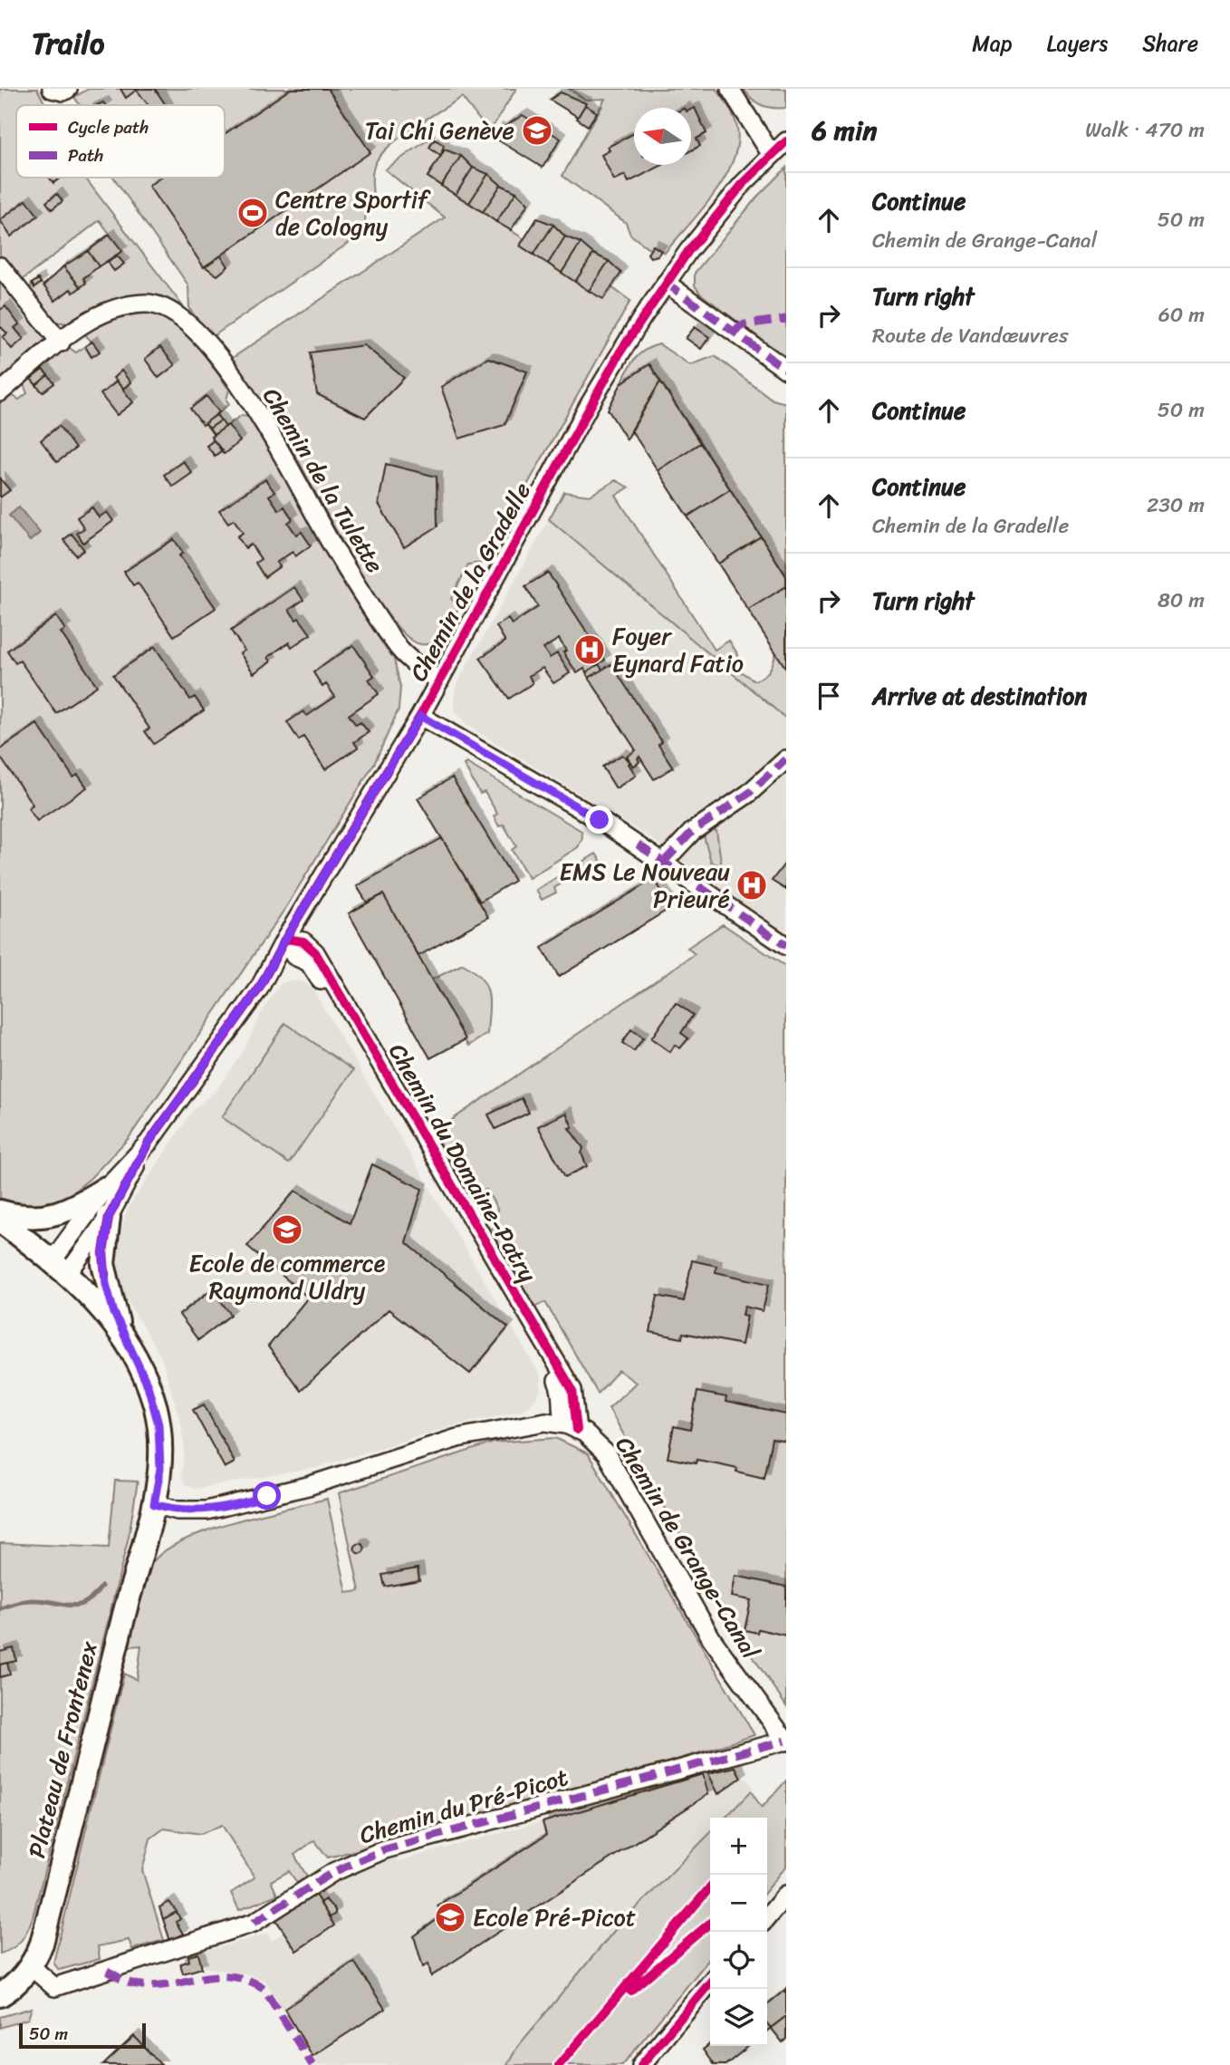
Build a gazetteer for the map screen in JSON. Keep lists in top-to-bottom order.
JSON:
{
  "streets": {
    "main road": ["Plateau de Frontenex"],
    "street": [
      "Chemin de la Tulette",
      "Chemin de la Gradelle",
      "Chemin du Domaine-Patry",
      "Chemin de Grange-Canal",
      "Chemin du Pré-Picot"
    ]
  },
  "crossings": [
    ["Chemin de la Tulette", "Chemin de la Gradelle"],
    ["Chemin de la Gradelle", "Chemin du Domaine-Patry"],
    ["Chemin du Domaine-Patry", "Chemin de Grange-Canal"],
    ["Chemin de Grange-Canal", "Chemin du Pré-Picot"],
    ["Plateau de Frontenex", "Chemin du Pré-Picot"]
  ],
  "places": {
    "school or university": ["Tai Chi Genève", "Ecole de commerce Raymond Uldry", "Ecole Pré-Picot"],
    "sports": ["Centre Sportif de Cologny"],
    "hospital": ["Foyer Eynard Fatio", "EMS Le Nouveau Prieuré"]
  },
  "legend": ["Cycle path", "Path"],
  "scale_bar": "50 m",
  "north": "left",
  "page": {
    "header": "Trailo",
    "nav": ["Map", "Layers", "Share"],
    "heading": ["6 min", "Walk · 470 m"],
    "list": [
      ["Continue", "Chemin de Grange-Canal", "50 m"],
      ["Turn right", "Route de Vandœuvres", "60 m"],
      ["Continue", "50 m"],
      ["Continue", "Chemin de la Gradelle", "230 m"],
      ["Turn right", "80 m"],
      "Arrive at destination"
    ],
    "map_buttons": ["+", "−"],
    "scale": "50 m"
  }
}
